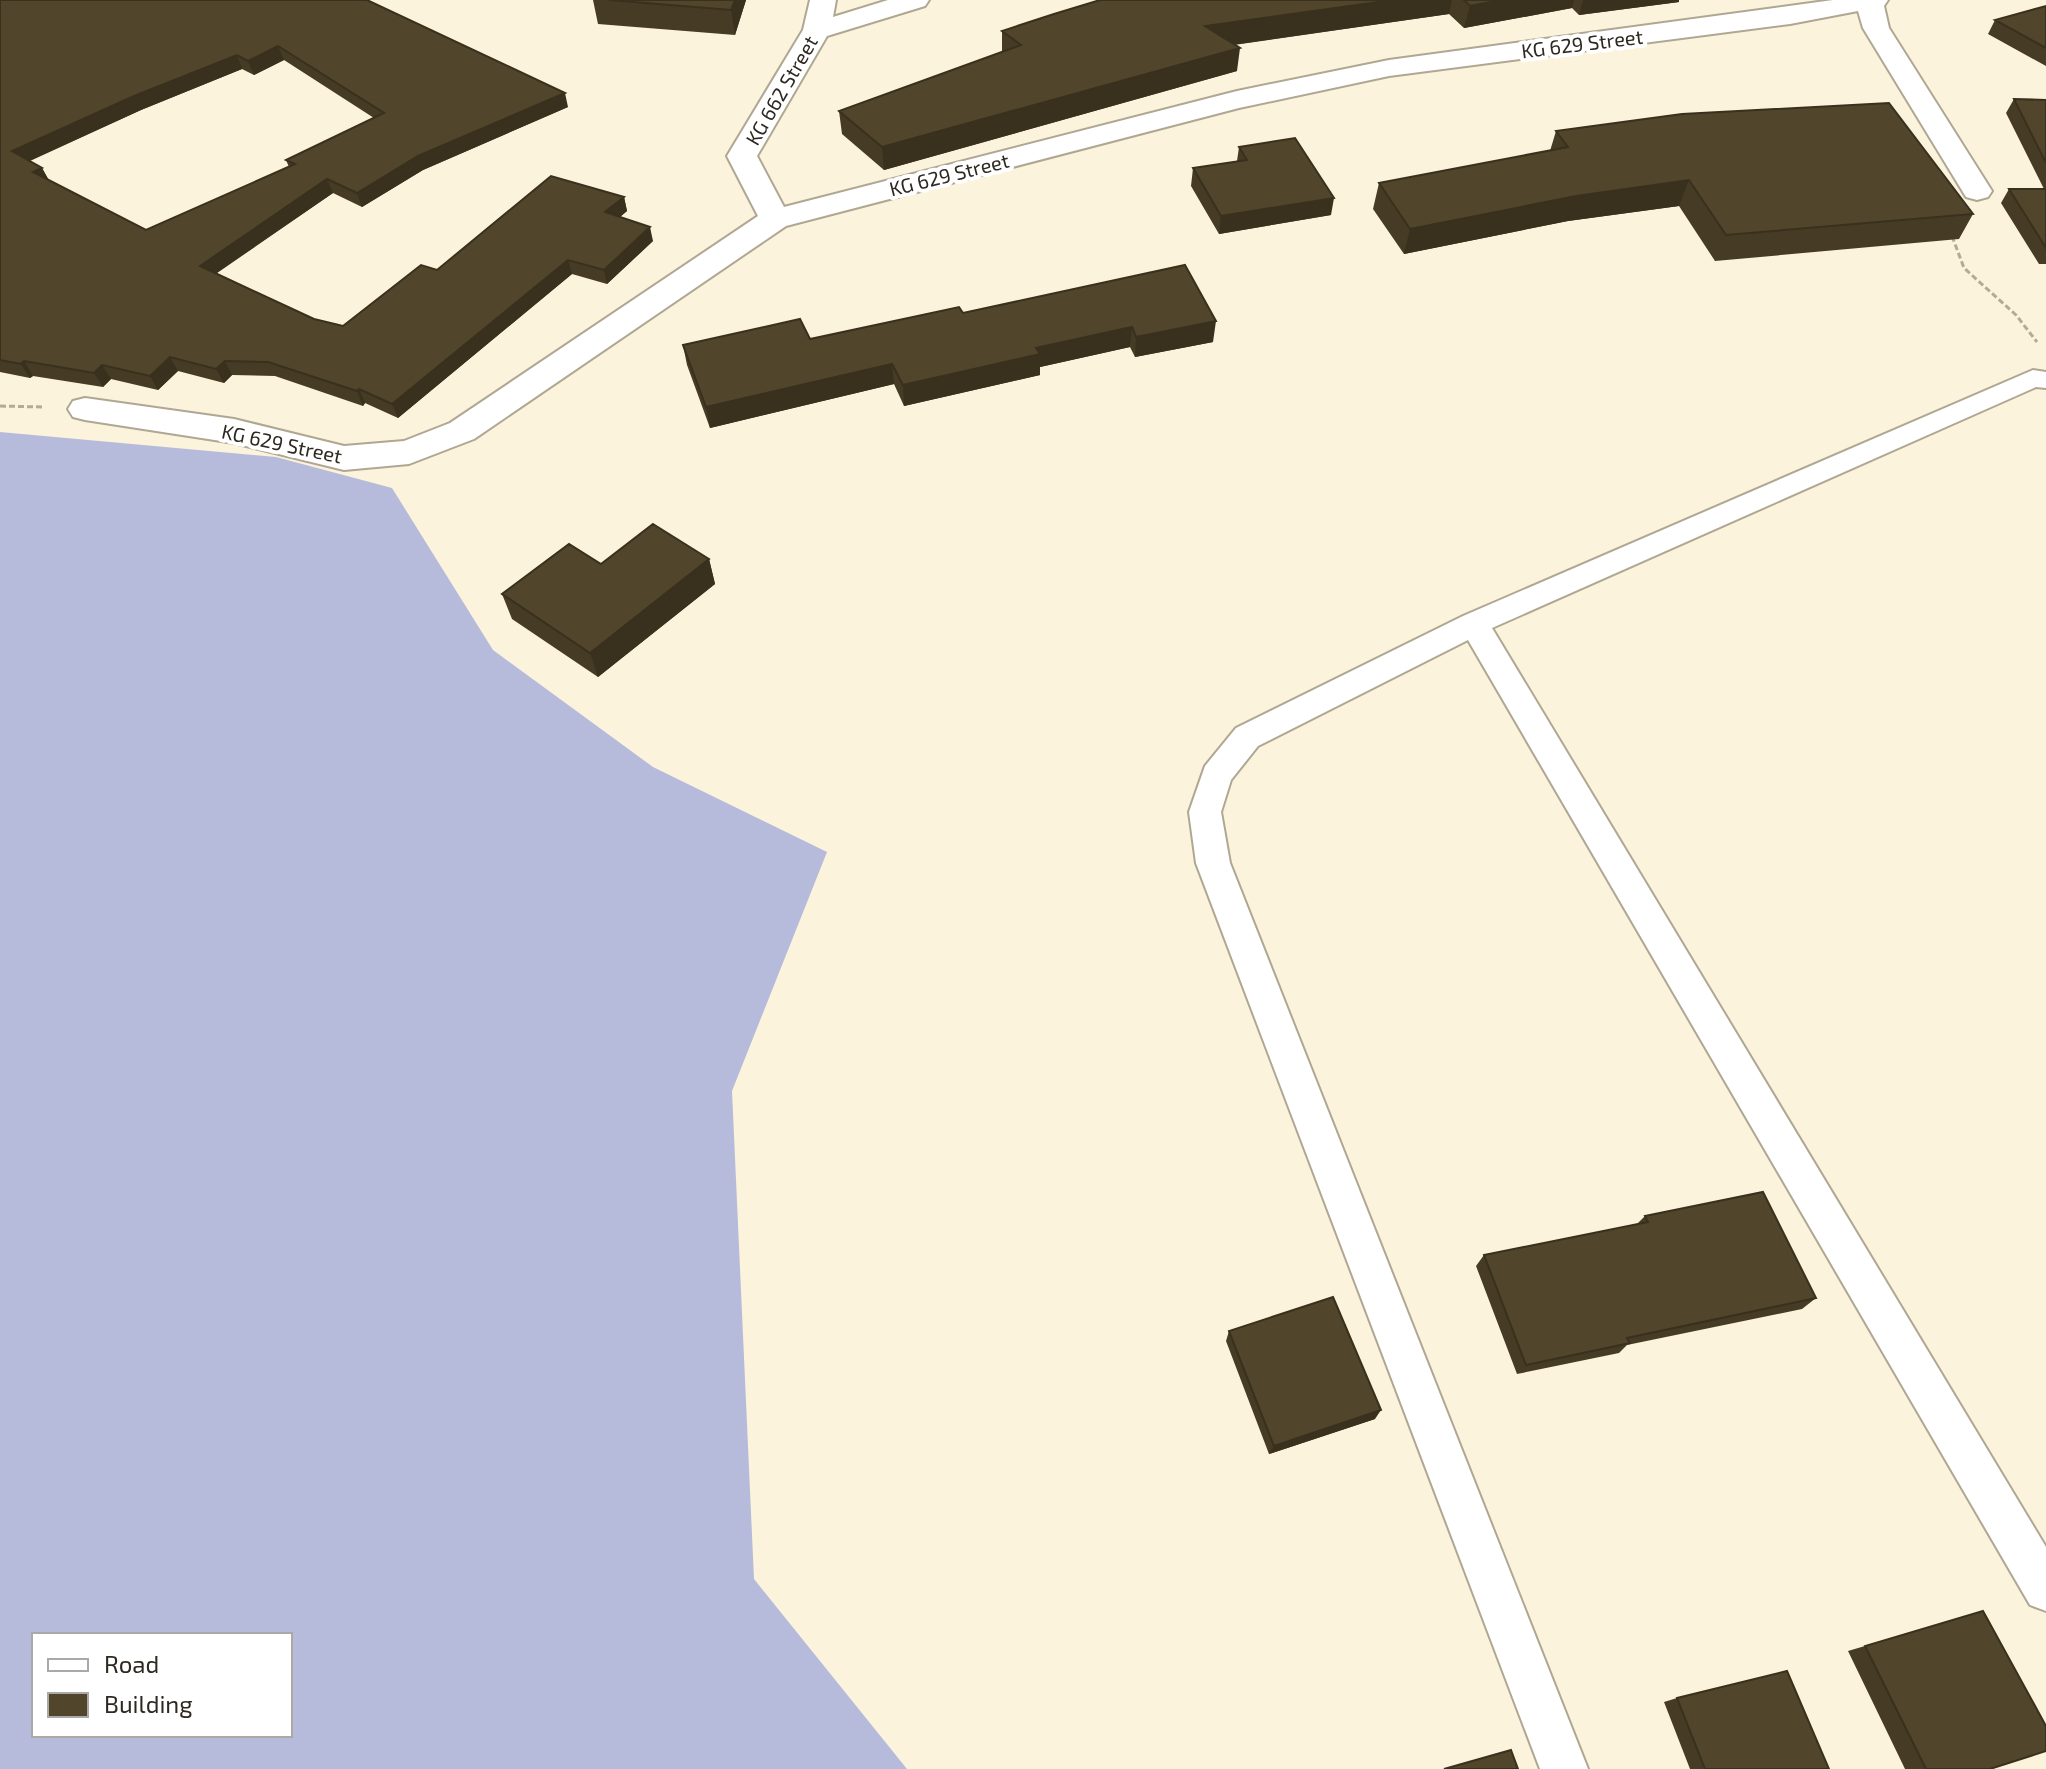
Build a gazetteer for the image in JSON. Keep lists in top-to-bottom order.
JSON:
{
  "streets": {
    "street": ["KG 629 Street", "KG 662 Street"]
  },
  "crossings": [
    ["KG 629 Street", "KG 662 Street"]
  ],
  "legend": ["Road", "Building"]
}
